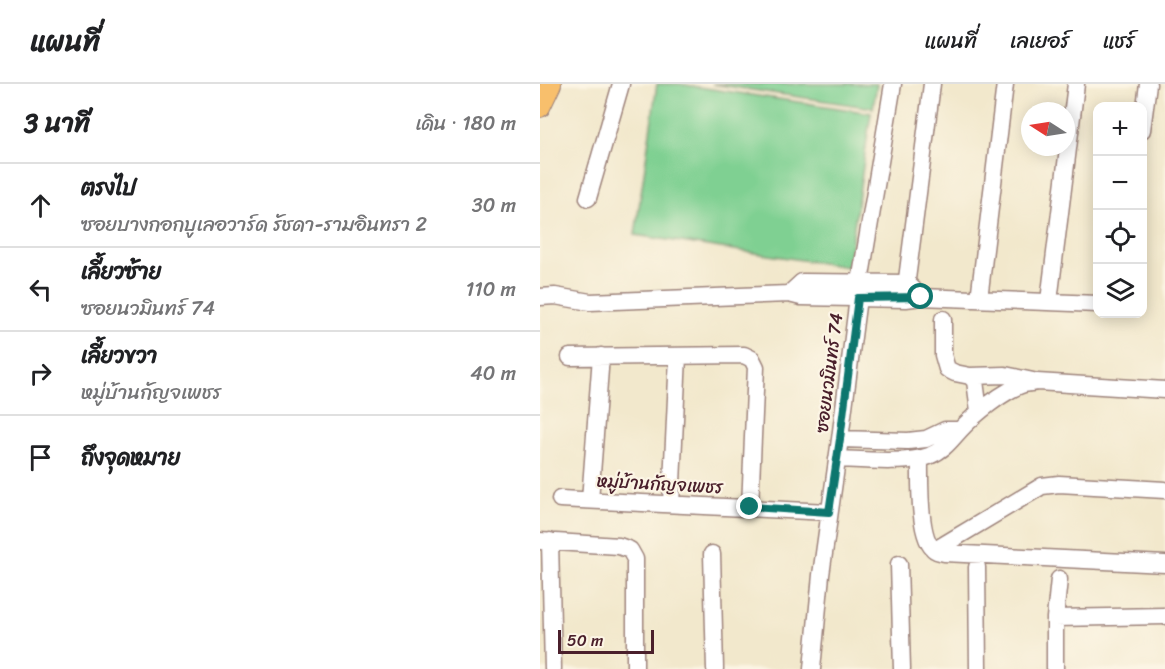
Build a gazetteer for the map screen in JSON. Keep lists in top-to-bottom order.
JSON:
{
  "streets": {
    "street": ["ซอยนวมินทร์ 74", "หมู่บ้านกัญจเพชร"]
  },
  "crossings": [
    ["ซอยนวมินทร์ 74", "หมู่บ้านกัญจเพชร"]
  ],
  "scale_bar": "50 m",
  "north": "left",
  "page": {
    "header": "แผนที่",
    "nav": ["แผนที่", "เลเยอร์", "แชร์"],
    "heading": ["3 นาที", "เดิน · 180 m"],
    "map_buttons": ["+", "−"],
    "list": [
      ["ตรงไป", "ซอยบางกอกบูเลอวาร์ด รัชดา-รามอินทรา 2", "30 m"],
      ["เลี้ยวซ้าย", "ซอยนวมินทร์ 74", "110 m"],
      ["เลี้ยวขวา", "หมู่บ้านกัญจเพชร", "40 m"],
      "ถึงจุดหมาย"
    ],
    "scale": "50 m"
  }
}
